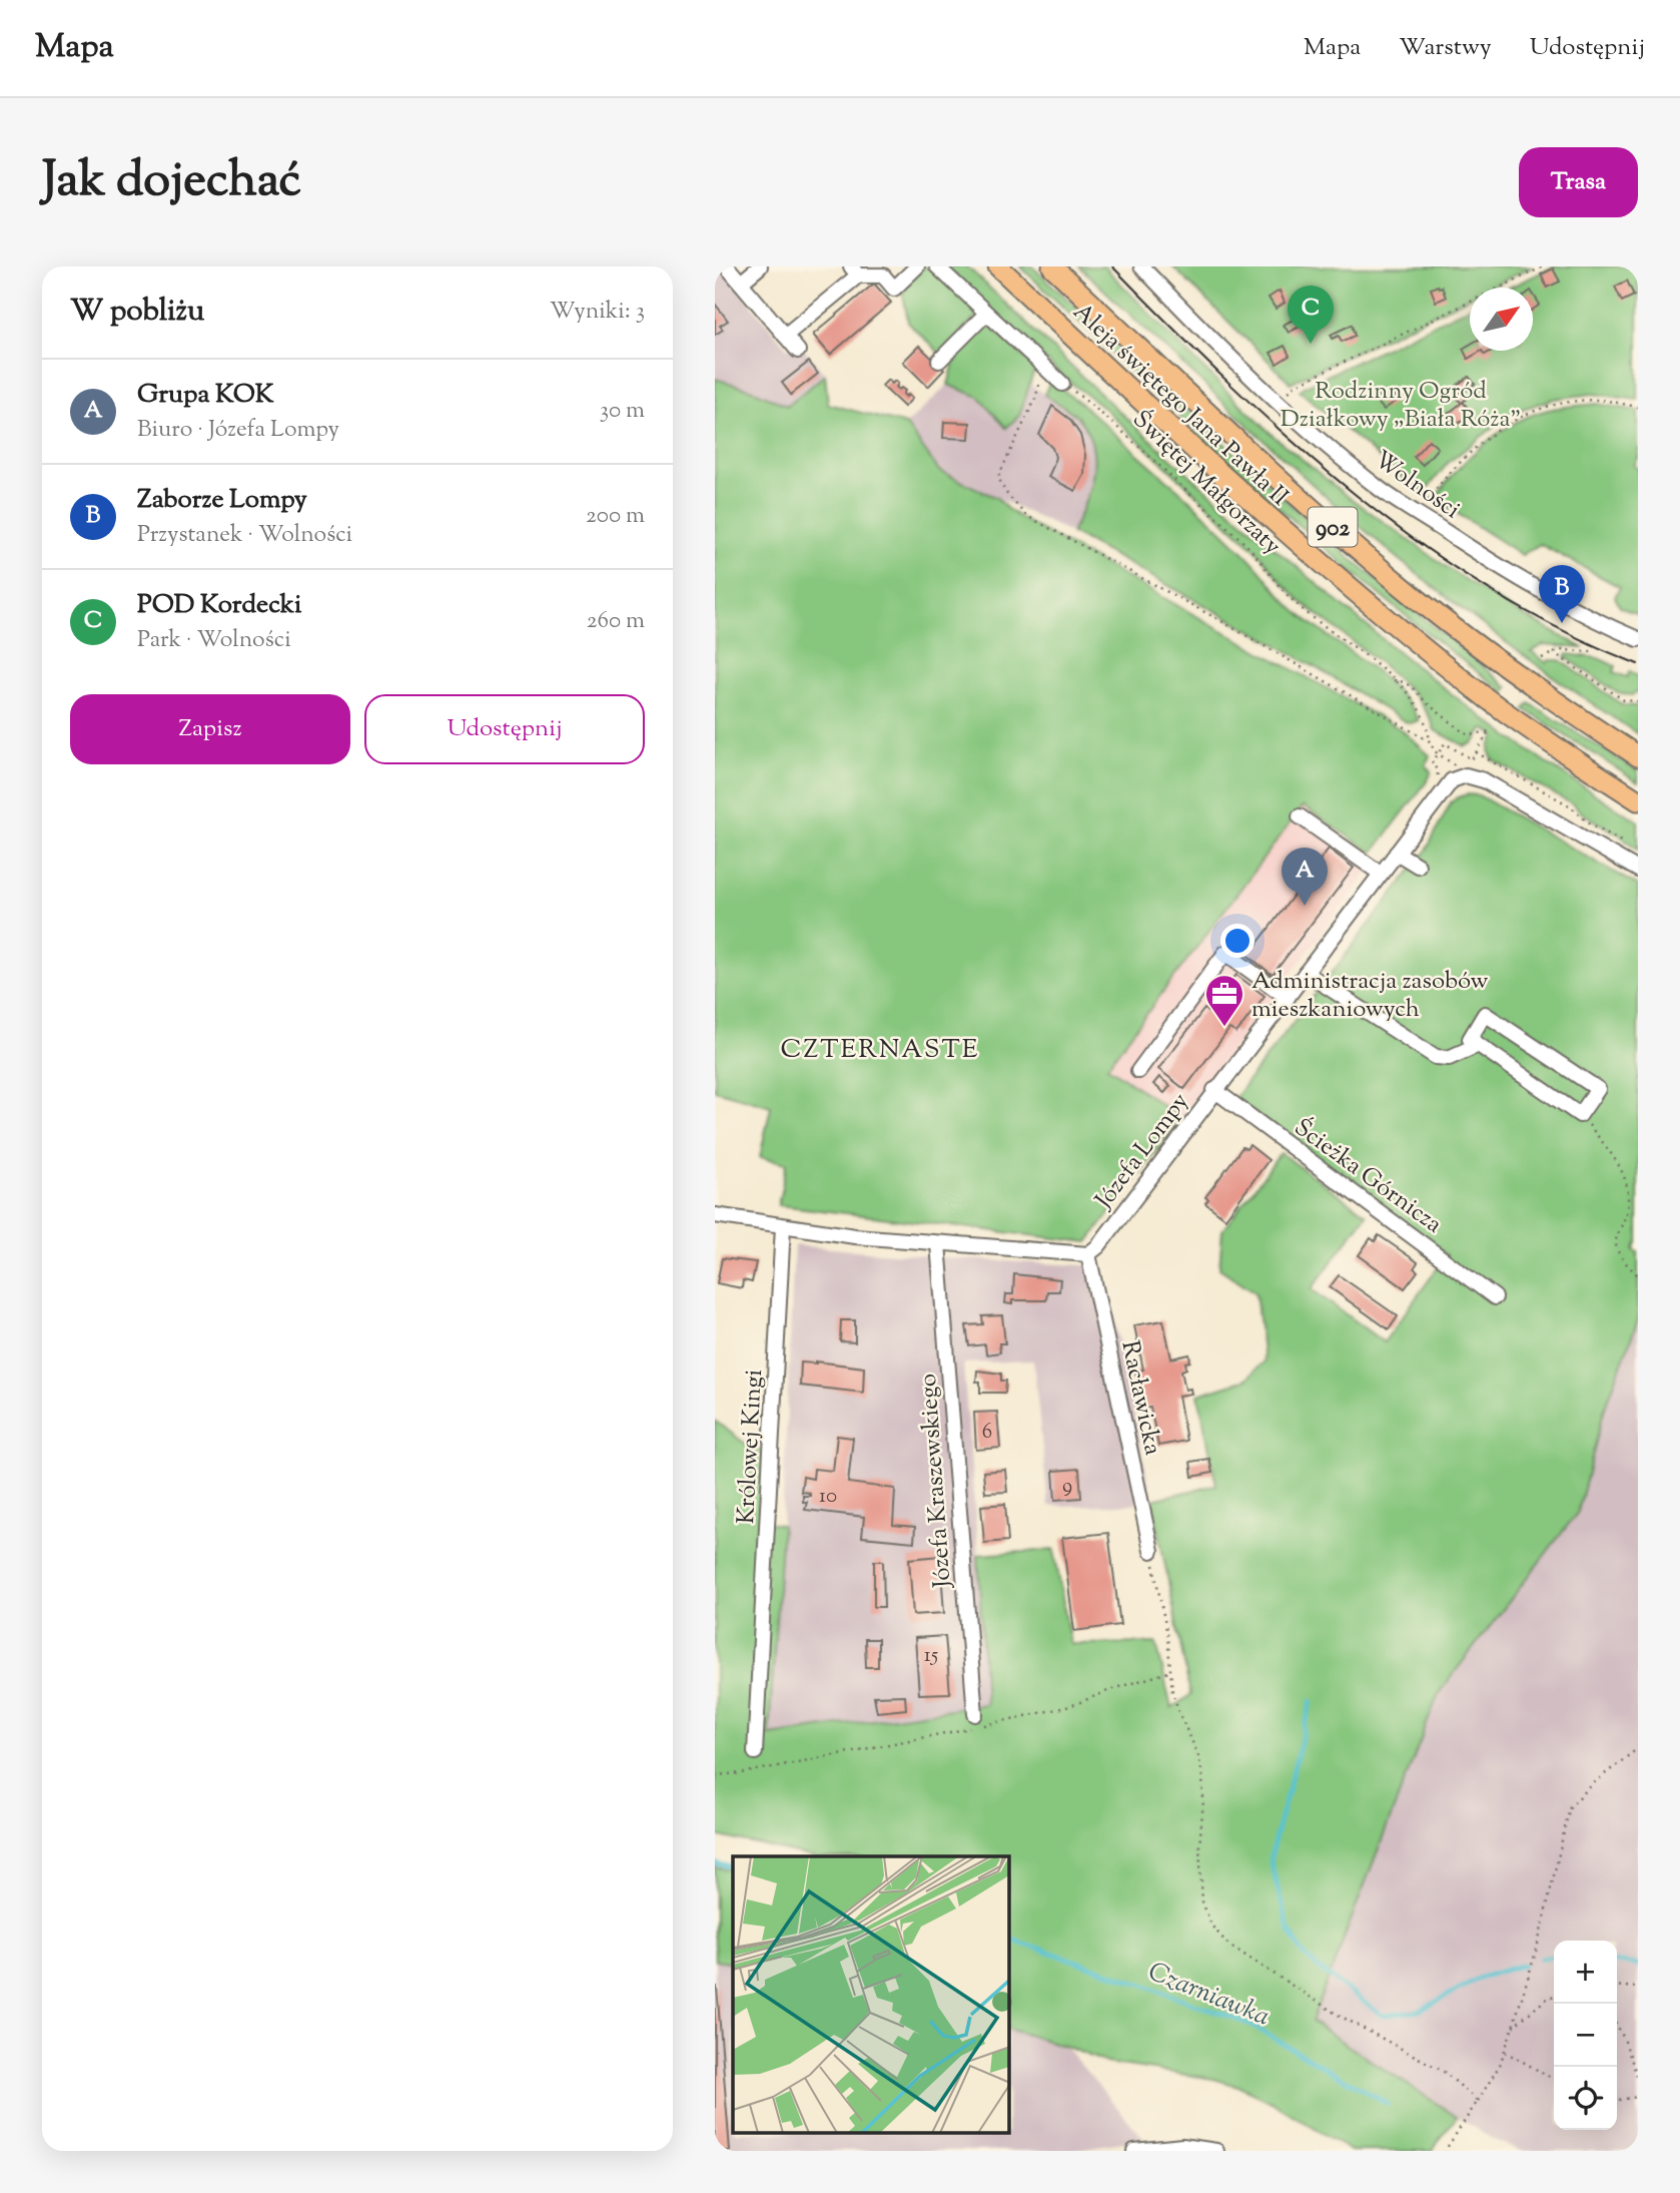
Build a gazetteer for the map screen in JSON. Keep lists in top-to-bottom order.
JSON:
{
  "streets": {
    "main road": ["Aleja świętego Jana Pawła II", "902"],
    "street": [
      "Wolności",
      "Józefa Lompy",
      "Ścieżka Górnicza",
      "Racławicka",
      "Królowej Kingi",
      "Józefa Kraszewskiego"
    ],
    "path": ["Świętej Małgorzaty"]
  },
  "crossings": [
    ["Józefa Lompy", "Ścieżka Górnicza"],
    ["Józefa Lompy", "Racławicka"]
  ],
  "districts": ["CZTERNASTE"],
  "water": ["Czarniawka"],
  "parks": ["Rodzinny Ogród Działkowy „Biała Róża”"],
  "places": {
    "office": ["Administracja zasobów mieszkaniowych"]
  },
  "house_numbers": [
    "6",
    "9",
    "10",
    "15"
  ],
  "north": "top right",
  "page": {
    "header": "Mapa",
    "nav": ["Mapa", "Warstwy", "Udostępnij"],
    "title": "Jak dojechać",
    "buttons": [
      "Trasa",
      ["Zapisz", "Udostępnij"]
    ],
    "heading": ["W pobliżu", "Wyniki: 3"],
    "pins": ["C", "B", "A"],
    "list": [
      {
        "mark": "A",
        "name": "Grupa KOK",
        "note": "Biuro · Józefa Lompy",
        "value": "30 m"
      },
      {
        "mark": "B",
        "name": "Zaborze Lompy",
        "note": "Przystanek · Wolności",
        "value": "200 m"
      },
      {
        "mark": "C",
        "name": "POD Kordecki",
        "note": "Park · Wolności",
        "value": "260 m"
      }
    ],
    "map_buttons": ["+", "−"]
  }
}
